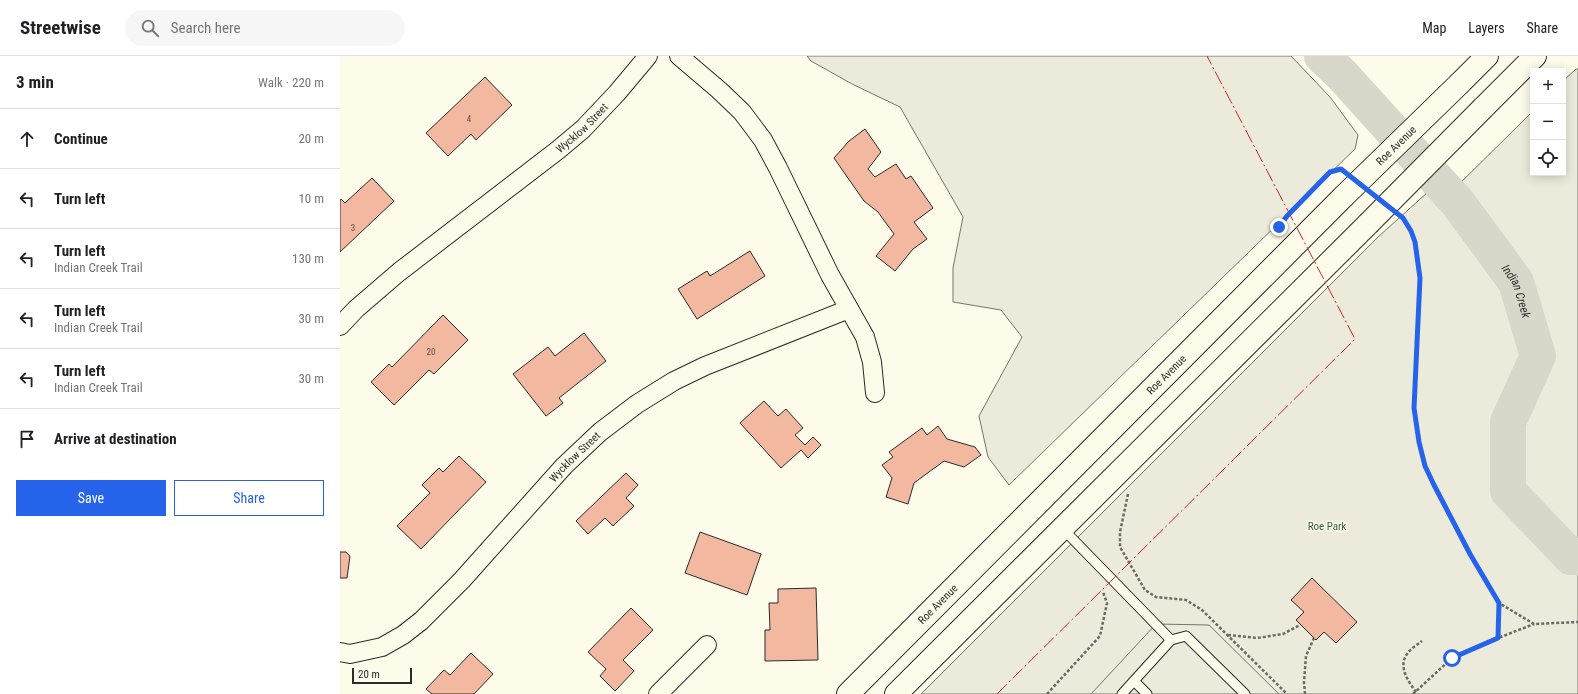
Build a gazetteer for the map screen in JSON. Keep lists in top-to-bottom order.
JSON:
{
  "streets": {
    "main road": ["Roe Avenue"],
    "street": ["Wycklow Street"]
  },
  "water": ["Indian Creek"],
  "parks": ["Roe Park"],
  "house_numbers": ["4", "3", "20"],
  "scale_bar": "20 m",
  "page": {
    "header": "Streetwise",
    "search": "Search here",
    "nav": ["Map", "Layers", "Share"],
    "heading": ["3 min", "Walk · 220 m"],
    "map_buttons": ["+", "−"],
    "list": [
      ["Continue", "20 m"],
      ["Turn left", "10 m"],
      ["Turn left", "Indian Creek Trail", "130 m"],
      ["Turn left", "Indian Creek Trail", "30 m"],
      ["Turn left", "Indian Creek Trail", "30 m"],
      "Arrive at destination"
    ],
    "buttons": ["Save", "Share"],
    "scale": "20 m"
  }
}
